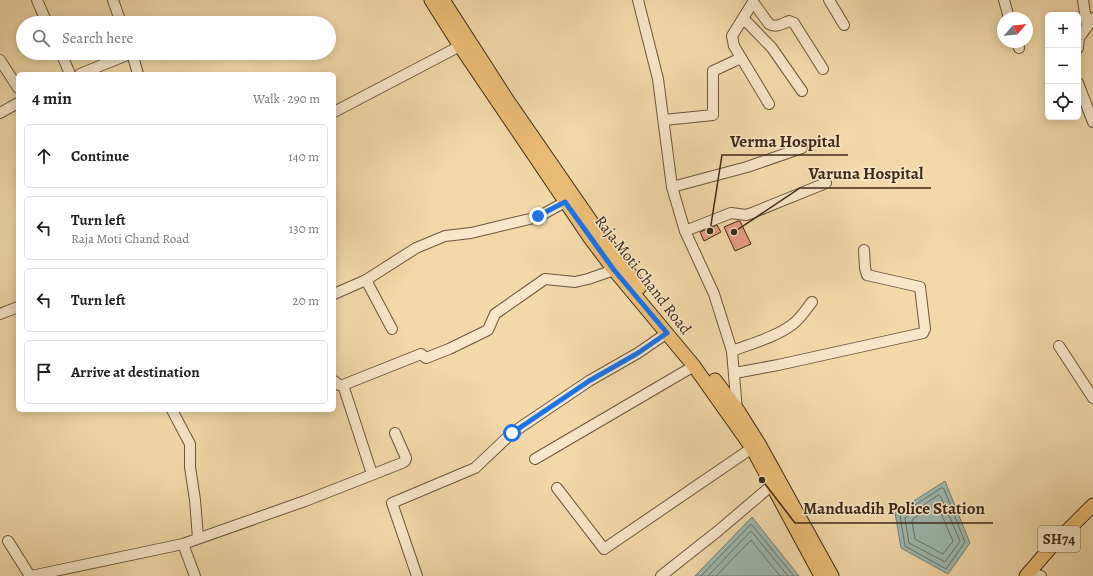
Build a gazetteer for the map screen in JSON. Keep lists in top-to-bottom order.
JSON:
{
  "streets": {
    "main road": ["Raja Moti Chand Road", "SH74"]
  },
  "places": ["Verma Hospital", "Varuna Hospital", "Manduadih Police Station"],
  "north": "top right",
  "page": {
    "map_buttons": ["+", "−"],
    "search": "Search here",
    "heading": ["4 min", "Walk · 290 m"],
    "list": [
      ["Continue", "140 m"],
      ["Turn left", "Raja Moti Chand Road", "130 m"],
      ["Turn left", "20 m"],
      "Arrive at destination"
    ]
  }
}
